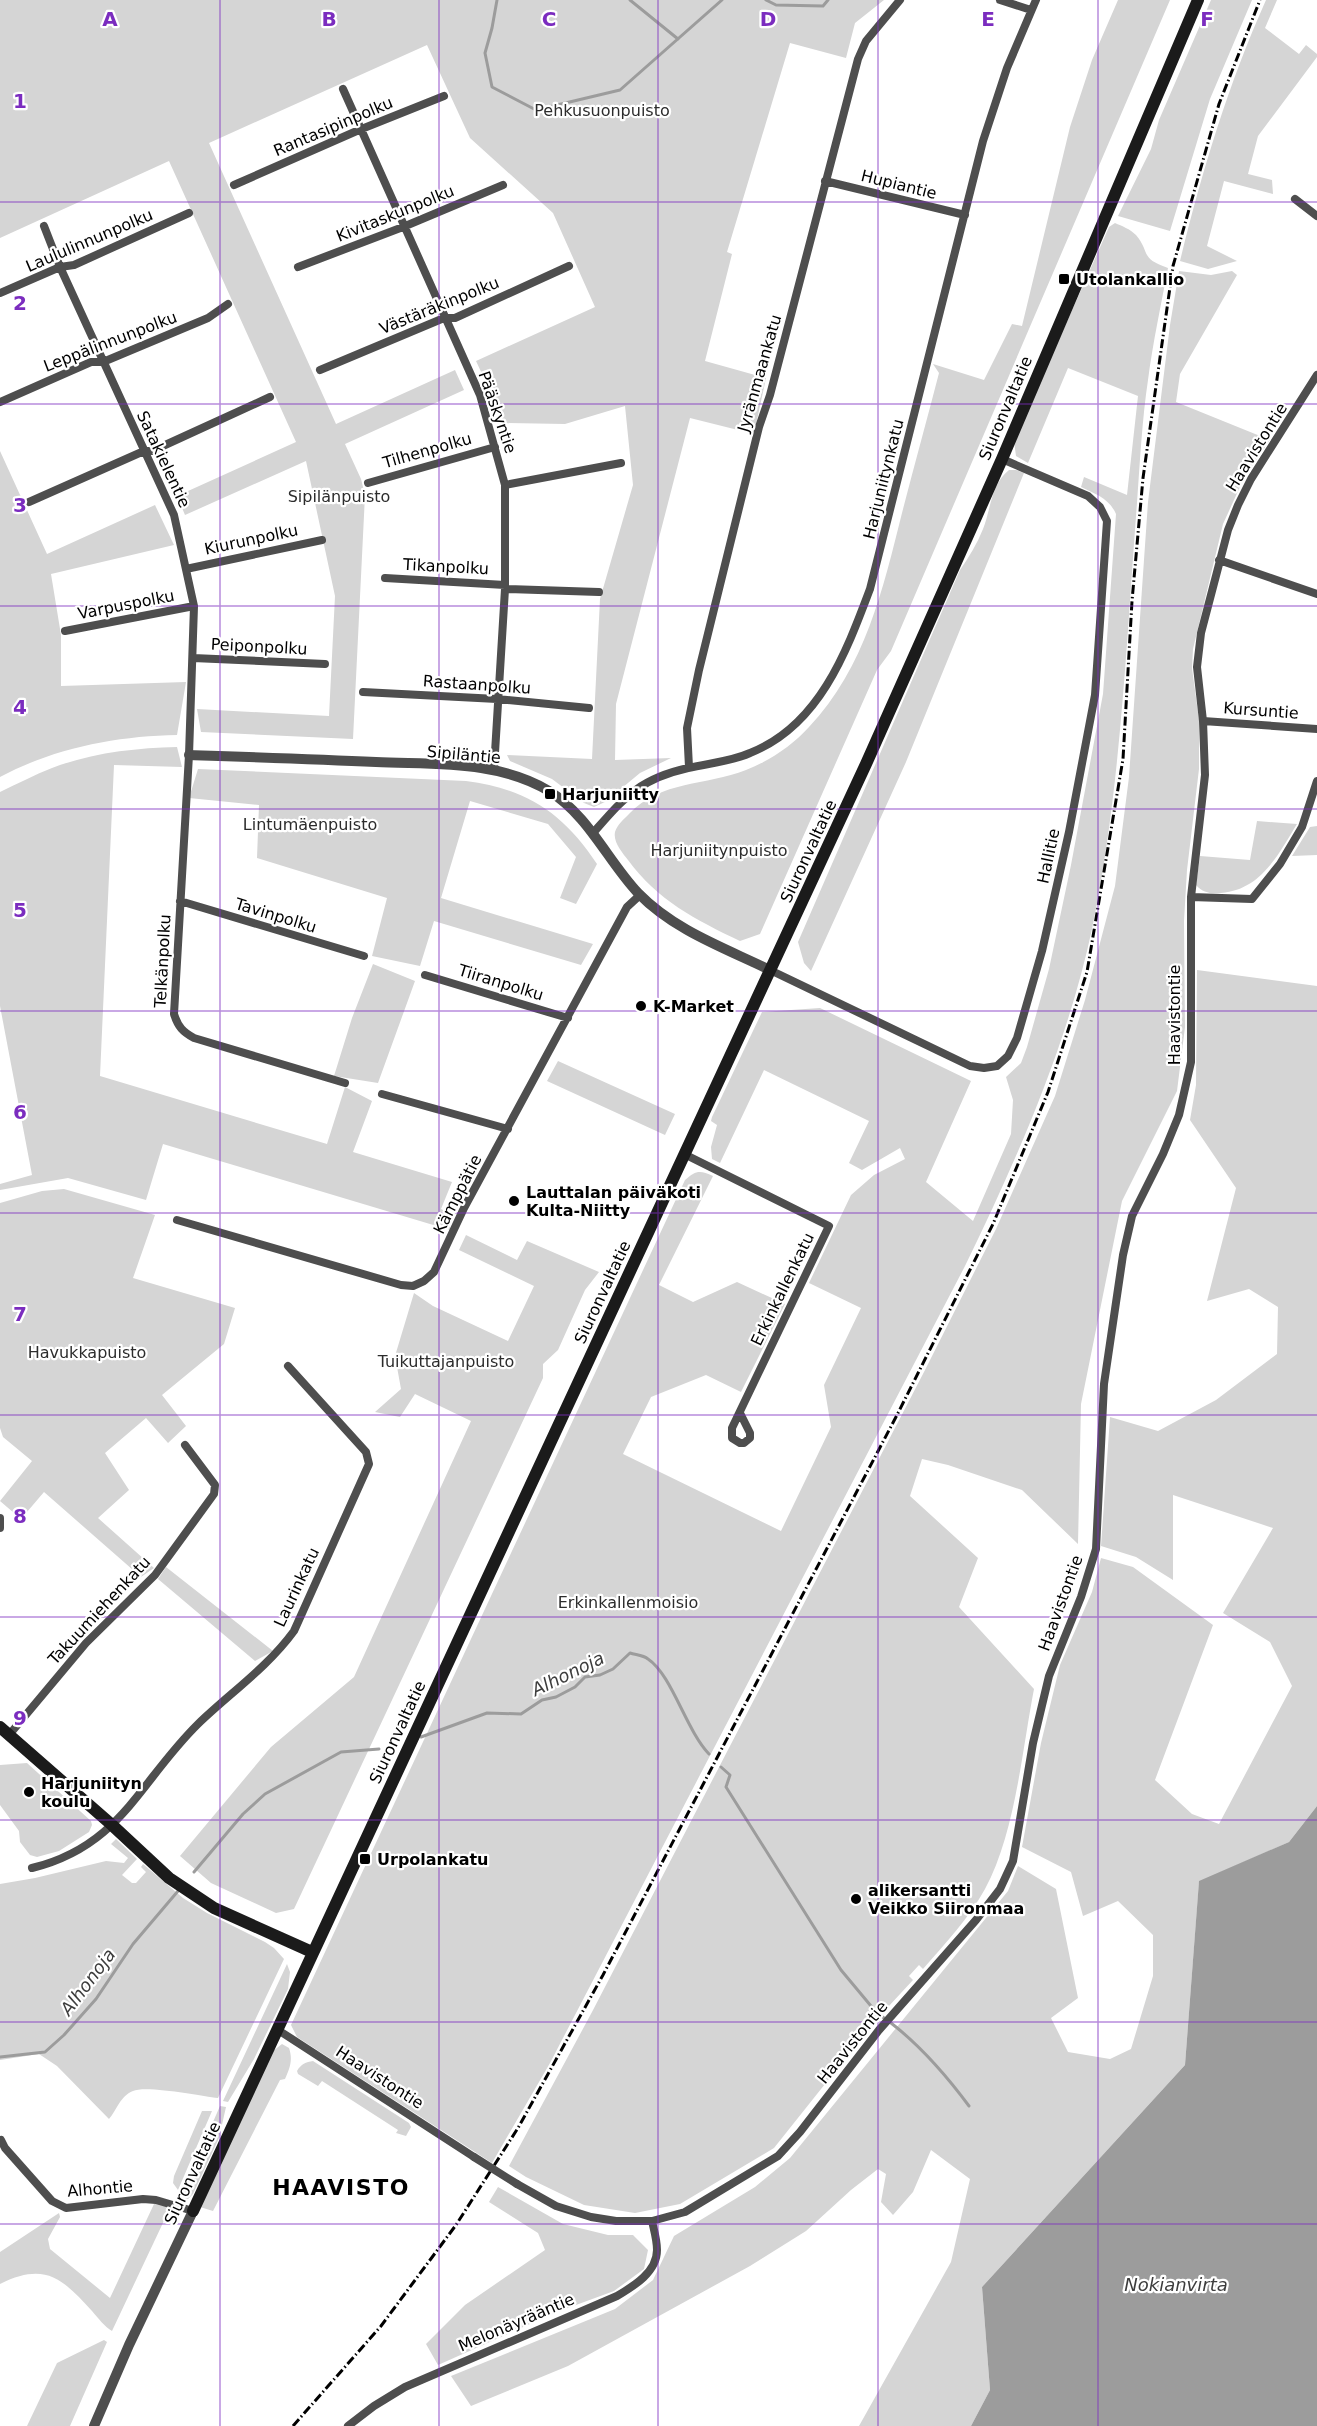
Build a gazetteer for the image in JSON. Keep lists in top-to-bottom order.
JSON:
{
  "streets": {
    "main road": ["Siuronvaltatie"],
    "street": [
      "Rantasipinpolku",
      "Hupiantie",
      "Kivitaskunpolku",
      "Laululinnunpolku",
      "Västäräkinpolku",
      "Leppälinnunpolku",
      "Jyränmaankatu",
      "Pääskyntie",
      "Haavistontie",
      "Tilhenpolku",
      "Satakielentie",
      "Harjuniitynkatu",
      "Kiurunpolku",
      "Tikanpolku",
      "Varpuspolku",
      "Peiponpolku",
      "Rastaanpolku",
      "Kursuntie",
      "Sipiläntie",
      "Hallitie",
      "Tavinpolku",
      "Telkänpolku",
      "Tiiranpolku",
      "Kämppätie",
      "Erkinkallenkatu",
      "Laurinkatu",
      "Takuumiehenkatu",
      "Alhontie",
      "Melonäyrääntie"
    ]
  },
  "crossings": [
    ["Rantasipinpolku", "Pääskyntie"],
    ["Hupiantie", "Jyränmaankatu"],
    ["Hupiantie", "Harjuniitynkatu"],
    ["Kivitaskunpolku", "Pääskyntie"],
    ["Laululinnunpolku", "Satakielentie"],
    ["Västäräkinpolku", "Pääskyntie"],
    ["Leppälinnunpolku", "Satakielentie"],
    ["Jyränmaankatu", "Harjuniitynkatu"],
    ["Siuronvaltatie", "Haavistontie"],
    ["Siuronvaltatie", "Sipiläntie"],
    ["Siuronvaltatie", "Hallitie"],
    ["Siuronvaltatie", "Erkinkallenkatu"],
    ["Siuronvaltatie", "Alhontie"],
    ["Pääskyntie", "Tilhenpolku"],
    ["Pääskyntie", "Tikanpolku"],
    ["Pääskyntie", "Rastaanpolku"],
    ["Pääskyntie", "Sipiläntie"],
    ["Haavistontie", "Kursuntie"],
    ["Haavistontie", "Melonäyrääntie"],
    ["Satakielentie", "Kiurunpolku"],
    ["Satakielentie", "Varpuspolku"],
    ["Satakielentie", "Peiponpolku"],
    ["Satakielentie", "Sipiläntie"],
    ["Satakielentie", "Telkänpolku"],
    ["Harjuniitynkatu", "Sipiläntie"],
    ["Sipiläntie", "Hallitie"],
    ["Sipiläntie", "Telkänpolku"],
    ["Sipiläntie", "Kämppätie"],
    ["Tavinpolku", "Telkänpolku"],
    ["Tiiranpolku", "Kämppätie"]
  ],
  "districts": ["HAAVISTO"],
  "water": ["Alhonoja", "Nokianvirta"],
  "parks": [
    "Pehkusuonpuisto",
    "Sipilänpuisto",
    "Lintumäenpuisto",
    "Harjuniitynpuisto",
    "Havukkapuisto",
    "Tuikuttajanpuisto",
    "Erkinkallenmoisio"
  ],
  "places": {
    "transit": ["Utolankallio", "Harjuniitty", "Urpolankatu"],
    "other": [
      "K-Market",
      "Lauttalan päiväkoti Kulta-Niitty",
      "Harjuniityn koulu",
      "alikersantti Veikko Siironmaa"
    ]
  },
  "grid": {
    "columns": [
      "A",
      "B",
      "C",
      "D",
      "E",
      "F"
    ],
    "rows": [
      "1",
      "2",
      "3",
      "4",
      "5",
      "6",
      "7",
      "8",
      "9"
    ]
  }
}
